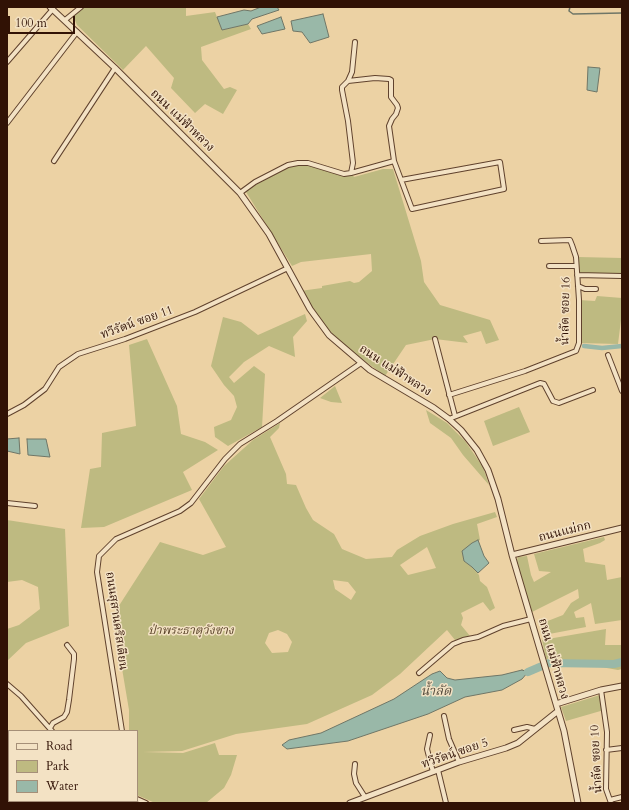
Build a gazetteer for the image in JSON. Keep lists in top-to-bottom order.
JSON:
{
  "streets": {
    "street": [
      "ถนน แม่ฟ้าหลวง",
      "น้ำลัด ซอย 16",
      "ทวีรัตน์ ซอย 11",
      "ถนนแม่กก",
      "ถนนสุสานคริสเตียน",
      "ทวีรัตน์ ซอย 5",
      "น้ำลัด ซอย 10"
    ]
  },
  "crossings": [
    ["ถนน แม่ฟ้าหลวง", "ทวีรัตน์ ซอย 11"],
    ["ถนน แม่ฟ้าหลวง", "ถนนแม่กก"],
    ["ถนน แม่ฟ้าหลวง", "ถนนสุสานคริสเตียน"],
    ["ถนน แม่ฟ้าหลวง", "ทวีรัตน์ ซอย 5"]
  ],
  "water": ["น้ำลัด"],
  "parks": ["ป่าพระธาตุวังซาง"],
  "legend": ["Road", "Park", "Water"],
  "scale_bar": "100 m"
}
